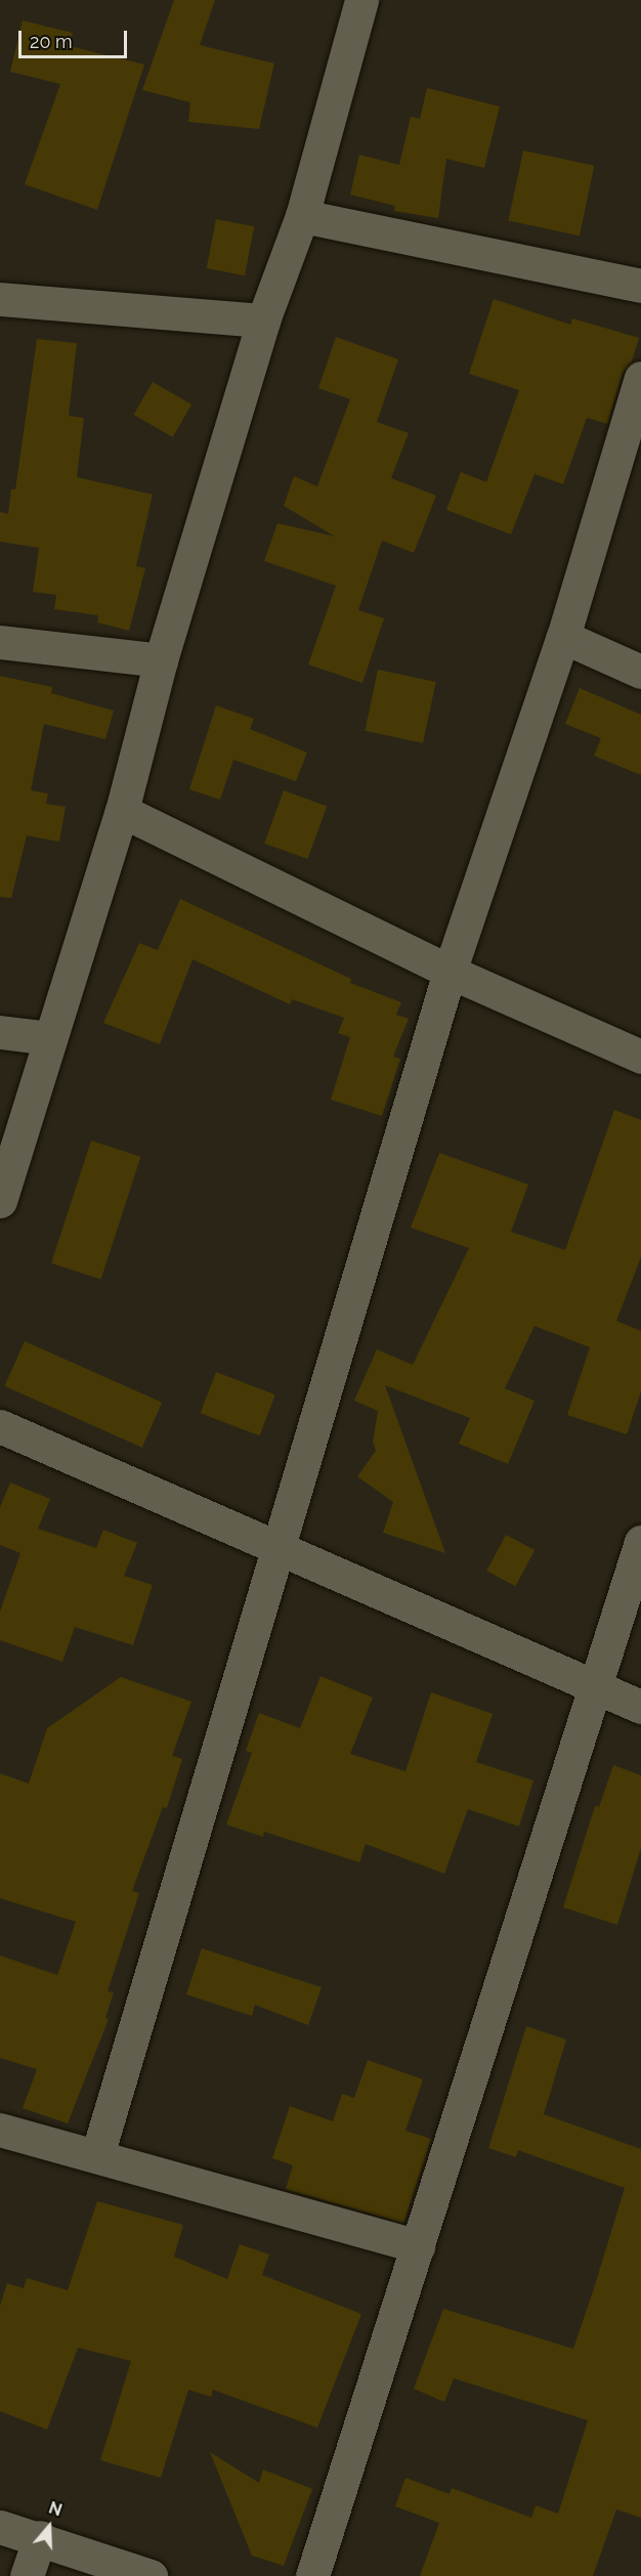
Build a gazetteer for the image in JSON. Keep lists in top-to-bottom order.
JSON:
{
  "scale_bar": "20 m",
  "north": "top"
}
